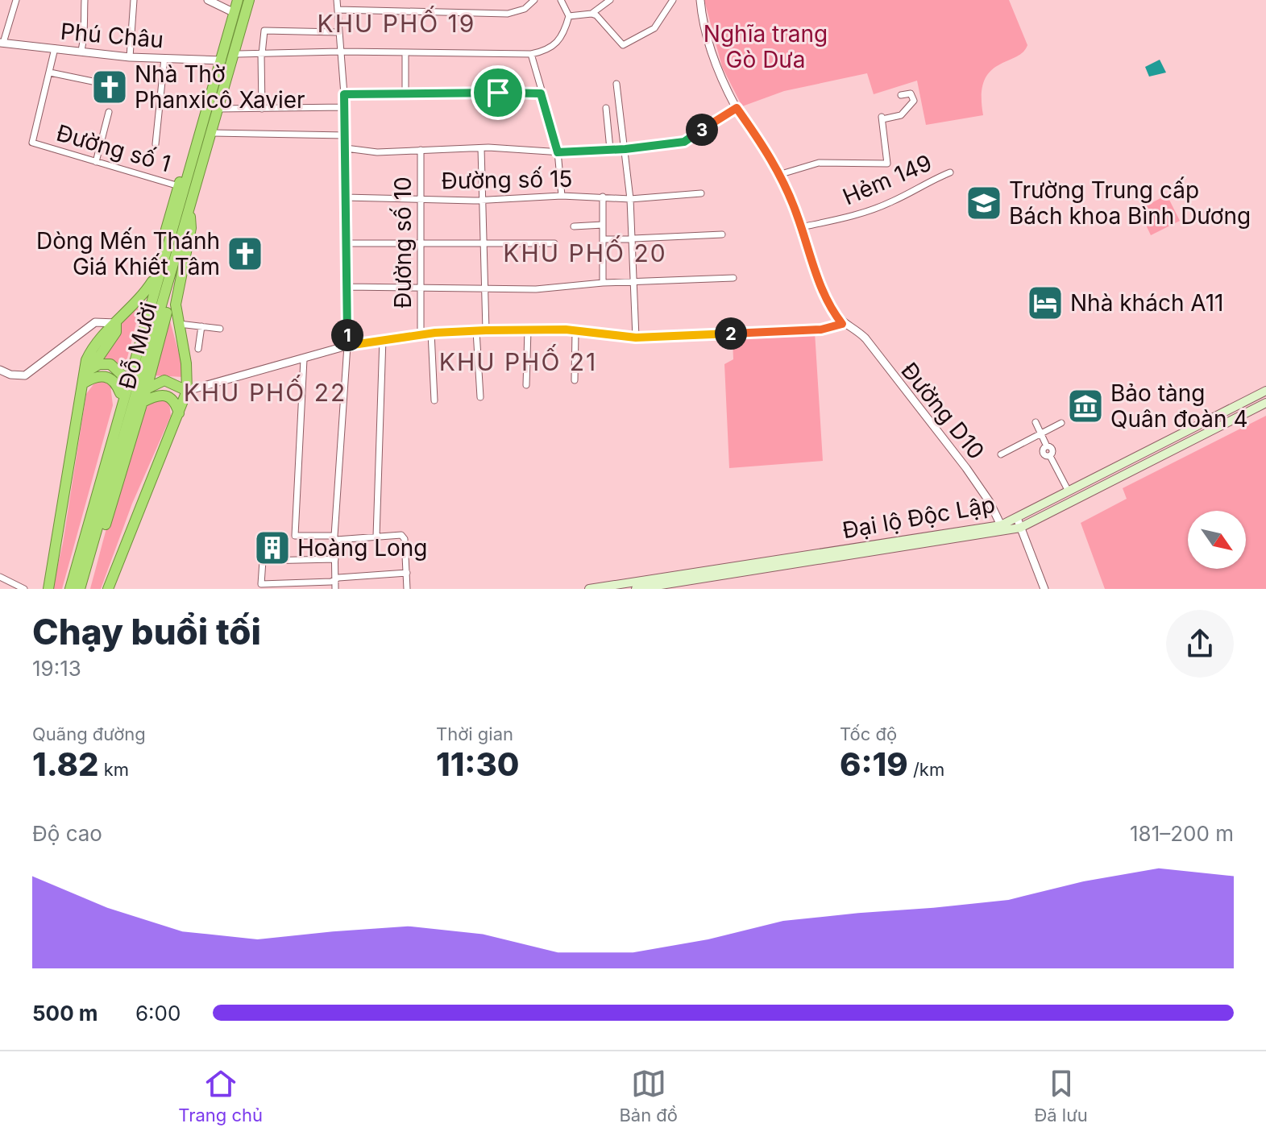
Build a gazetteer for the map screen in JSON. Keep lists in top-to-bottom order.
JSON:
{
  "streets": {
    "highway": ["Đỗ Mười"],
    "main road": ["Đại lộ Độc Lập"],
    "street": [
      "Phú Châu",
      "Đường số 1",
      "Đường số 15",
      "Hẻm 149",
      "Đường số 10",
      "Đường D10"
    ]
  },
  "crossings": [
    ["Phú Châu", "Đỗ Mười"],
    ["Đường số 1", "Đỗ Mười"],
    ["Đường số 15", "Đường số 10"],
    ["Đường D10", "Đại lộ Độc Lập"]
  ],
  "districts": [
    "KHU PHỐ 19",
    "KHU PHỐ 20",
    "KHU PHỐ 21",
    "KHU PHỐ 22"
  ],
  "parks": ["Nghĩa trang Gò Dưa"],
  "places": {
    "church": ["Nhà Thờ Phanxicô Xavier", "Dòng Mến Thánh Giá Khiết Tâm"],
    "school or university": ["Trường Trung cấp Bách khoa Bình Dương"],
    "hotel": ["Nhà khách A11"],
    "museum": ["Bảo tàng Quân đoàn 4"],
    "building": ["Hoàng Long"]
  },
  "north": "bottom right",
  "page": {
    "pins": ["3", "2", "1"],
    "heading": ["Chạy buổi tối", "19:13"],
    "stats": [
      ["Quãng đường", "1.82 km"],
      ["Thời gian", "11:30"],
      ["Tốc độ", "6:19 /km"]
    ],
    "chart": ["Độ cao", "181–200 m"],
    "list": [
      {
        "name": "500 m",
        "note": "6:00"
      }
    ],
    "tabs": ["Trang chủ", "Bản đồ", "Đã lưu"]
  }
}
